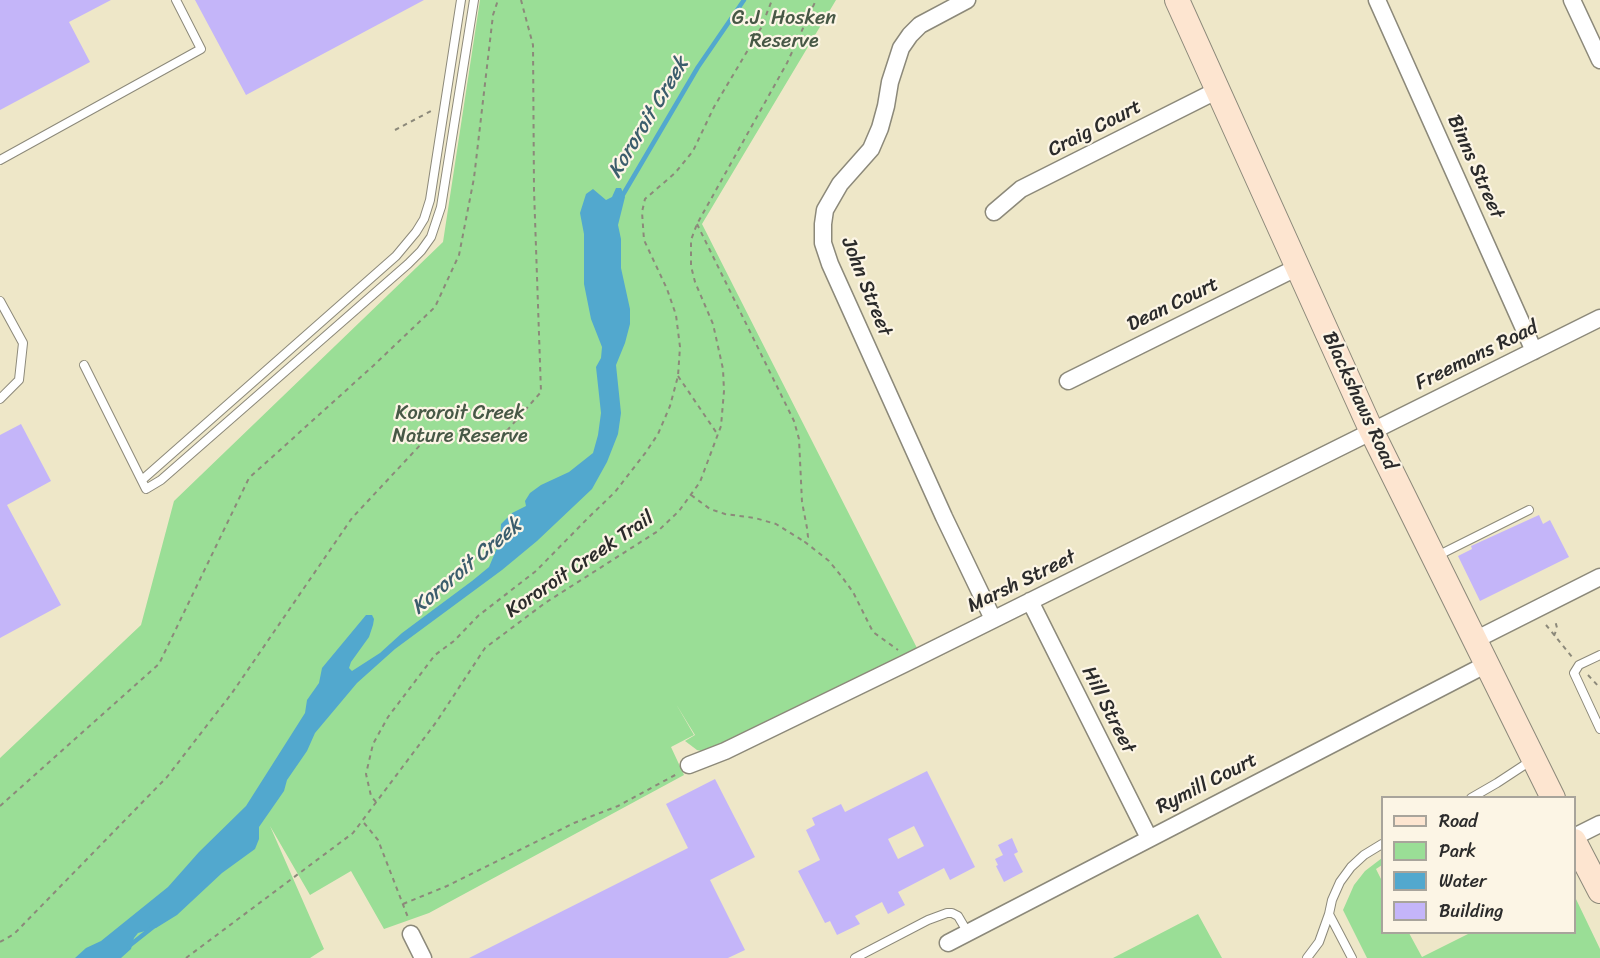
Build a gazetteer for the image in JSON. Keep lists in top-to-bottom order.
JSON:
{
  "streets": {
    "main road": ["Blackshaws Road"],
    "street": [
      "Craig Court",
      "Binns Street",
      "John Street",
      "Dean Court",
      "Freemans Road",
      "Marsh Street",
      "Hill Street",
      "Rymill Court"
    ],
    "path": ["Kororoit Creek Trail"]
  },
  "crossings": [
    ["Craig Court", "Blackshaws Road"],
    ["Binns Street", "Freemans Road"],
    ["John Street", "Marsh Street"],
    ["Dean Court", "Blackshaws Road"],
    ["Freemans Road", "Blackshaws Road"],
    ["Freemans Road", "Marsh Street"],
    ["Blackshaws Road", "Marsh Street"],
    ["Blackshaws Road", "Rymill Court"],
    ["Marsh Street", "Hill Street"],
    ["Hill Street", "Rymill Court"]
  ],
  "water": ["Kororoit Creek"],
  "parks": ["G.J. Hosken Reserve", "Kororoit Creek Nature Reserve"],
  "legend": [
    "Road",
    "Park",
    "Water",
    "Building"
  ]
}
